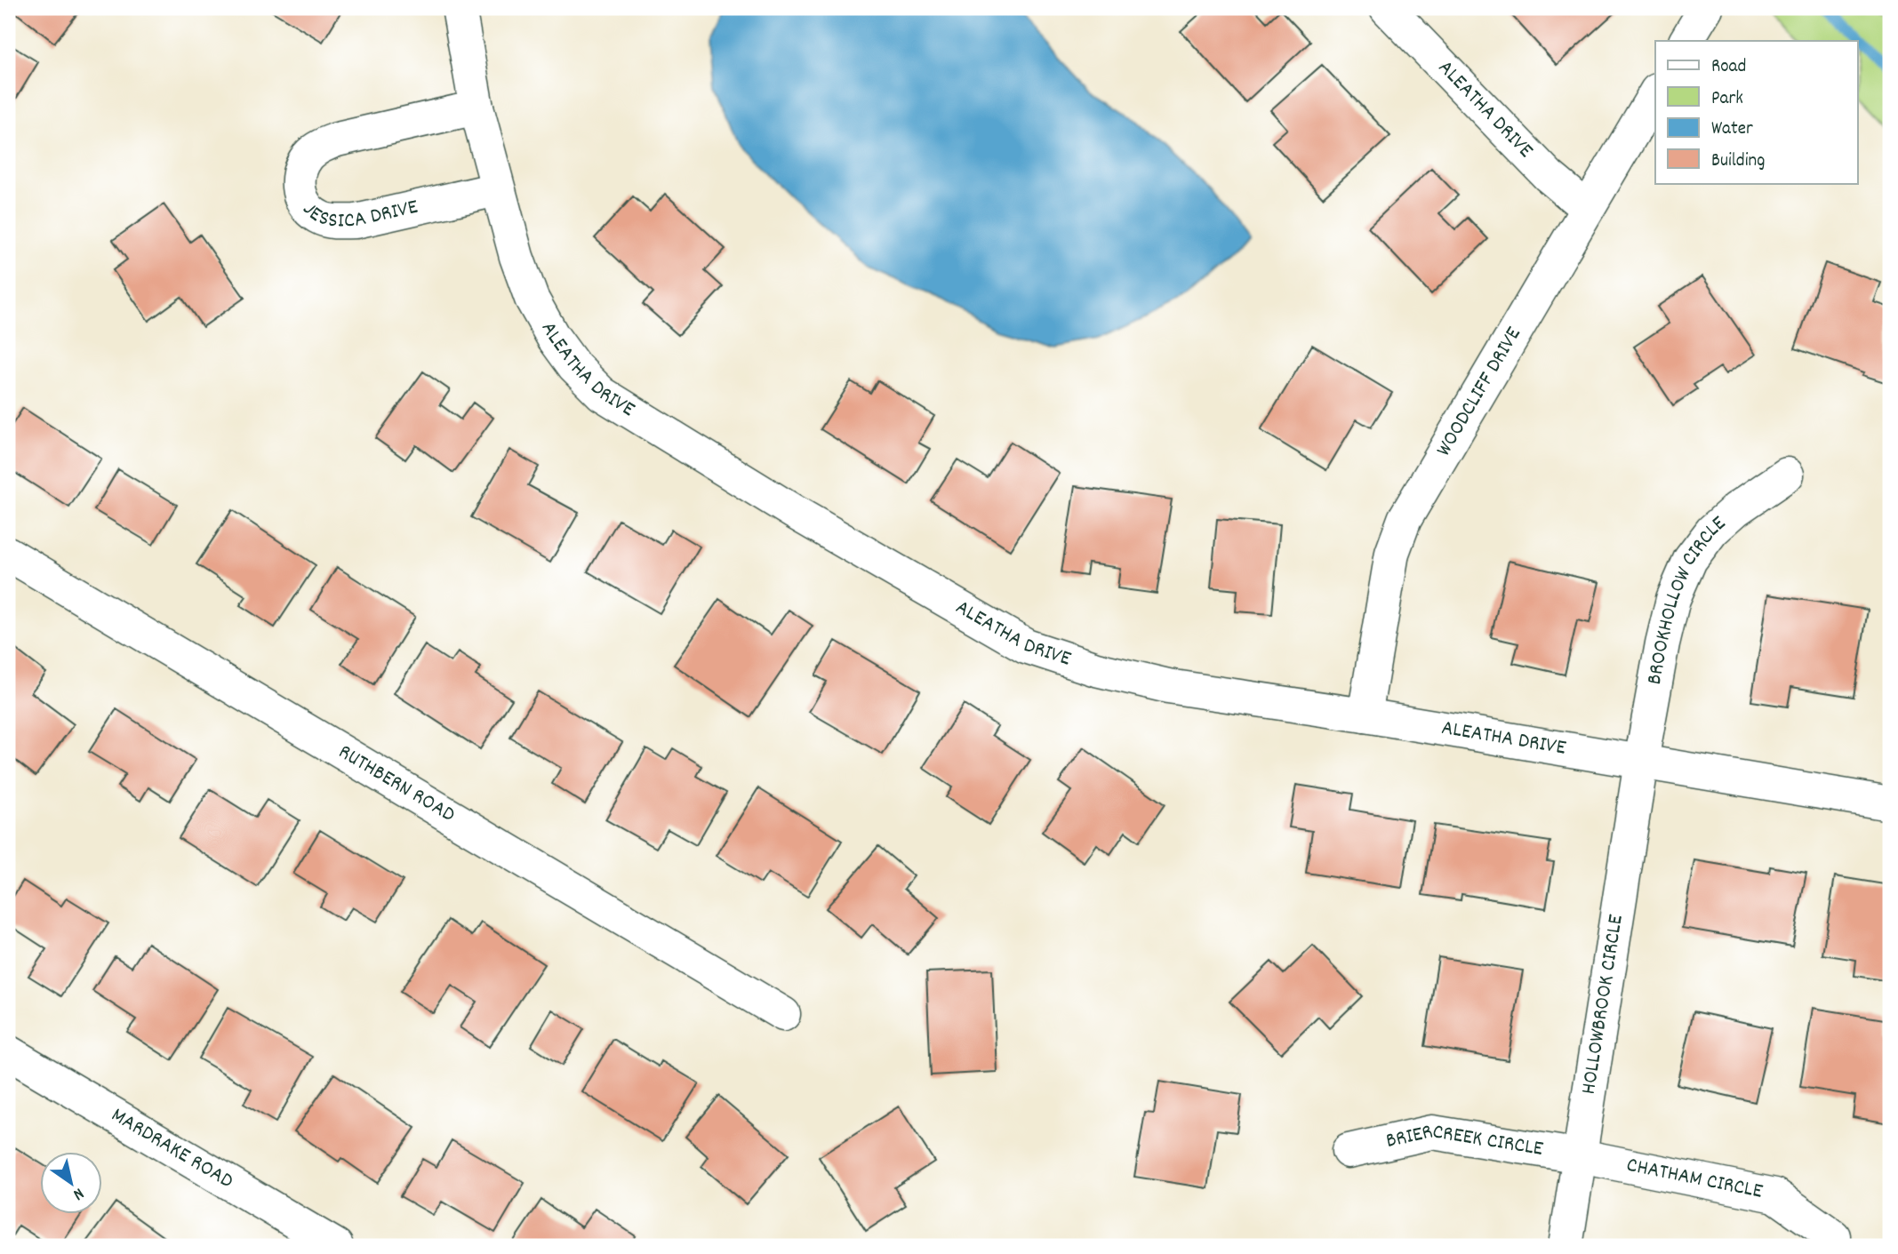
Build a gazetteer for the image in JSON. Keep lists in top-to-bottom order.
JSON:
{
  "streets": {
    "street": [
      "ALEATHA DRIVE",
      "JESSICA DRIVE",
      "WOODCLIFF DRIVE",
      "BROOKHOLLOW CIRCLE",
      "RUTHBERN ROAD",
      "HOLLOWBROOK CIRCLE",
      "BRIERCREEK CIRCLE",
      "MARDRAKE ROAD",
      "CHATHAM CIRCLE"
    ]
  },
  "crossings": [
    ["ALEATHA DRIVE", "JESSICA DRIVE"],
    ["ALEATHA DRIVE", "WOODCLIFF DRIVE"],
    ["ALEATHA DRIVE", "BROOKHOLLOW CIRCLE"],
    ["ALEATHA DRIVE", "HOLLOWBROOK CIRCLE"],
    ["BROOKHOLLOW CIRCLE", "HOLLOWBROOK CIRCLE"],
    ["HOLLOWBROOK CIRCLE", "BRIERCREEK CIRCLE"],
    ["HOLLOWBROOK CIRCLE", "CHATHAM CIRCLE"],
    ["BRIERCREEK CIRCLE", "CHATHAM CIRCLE"]
  ],
  "legend": [
    "Road",
    "Park",
    "Water",
    "Building"
  ],
  "north": "bottom right"
}
